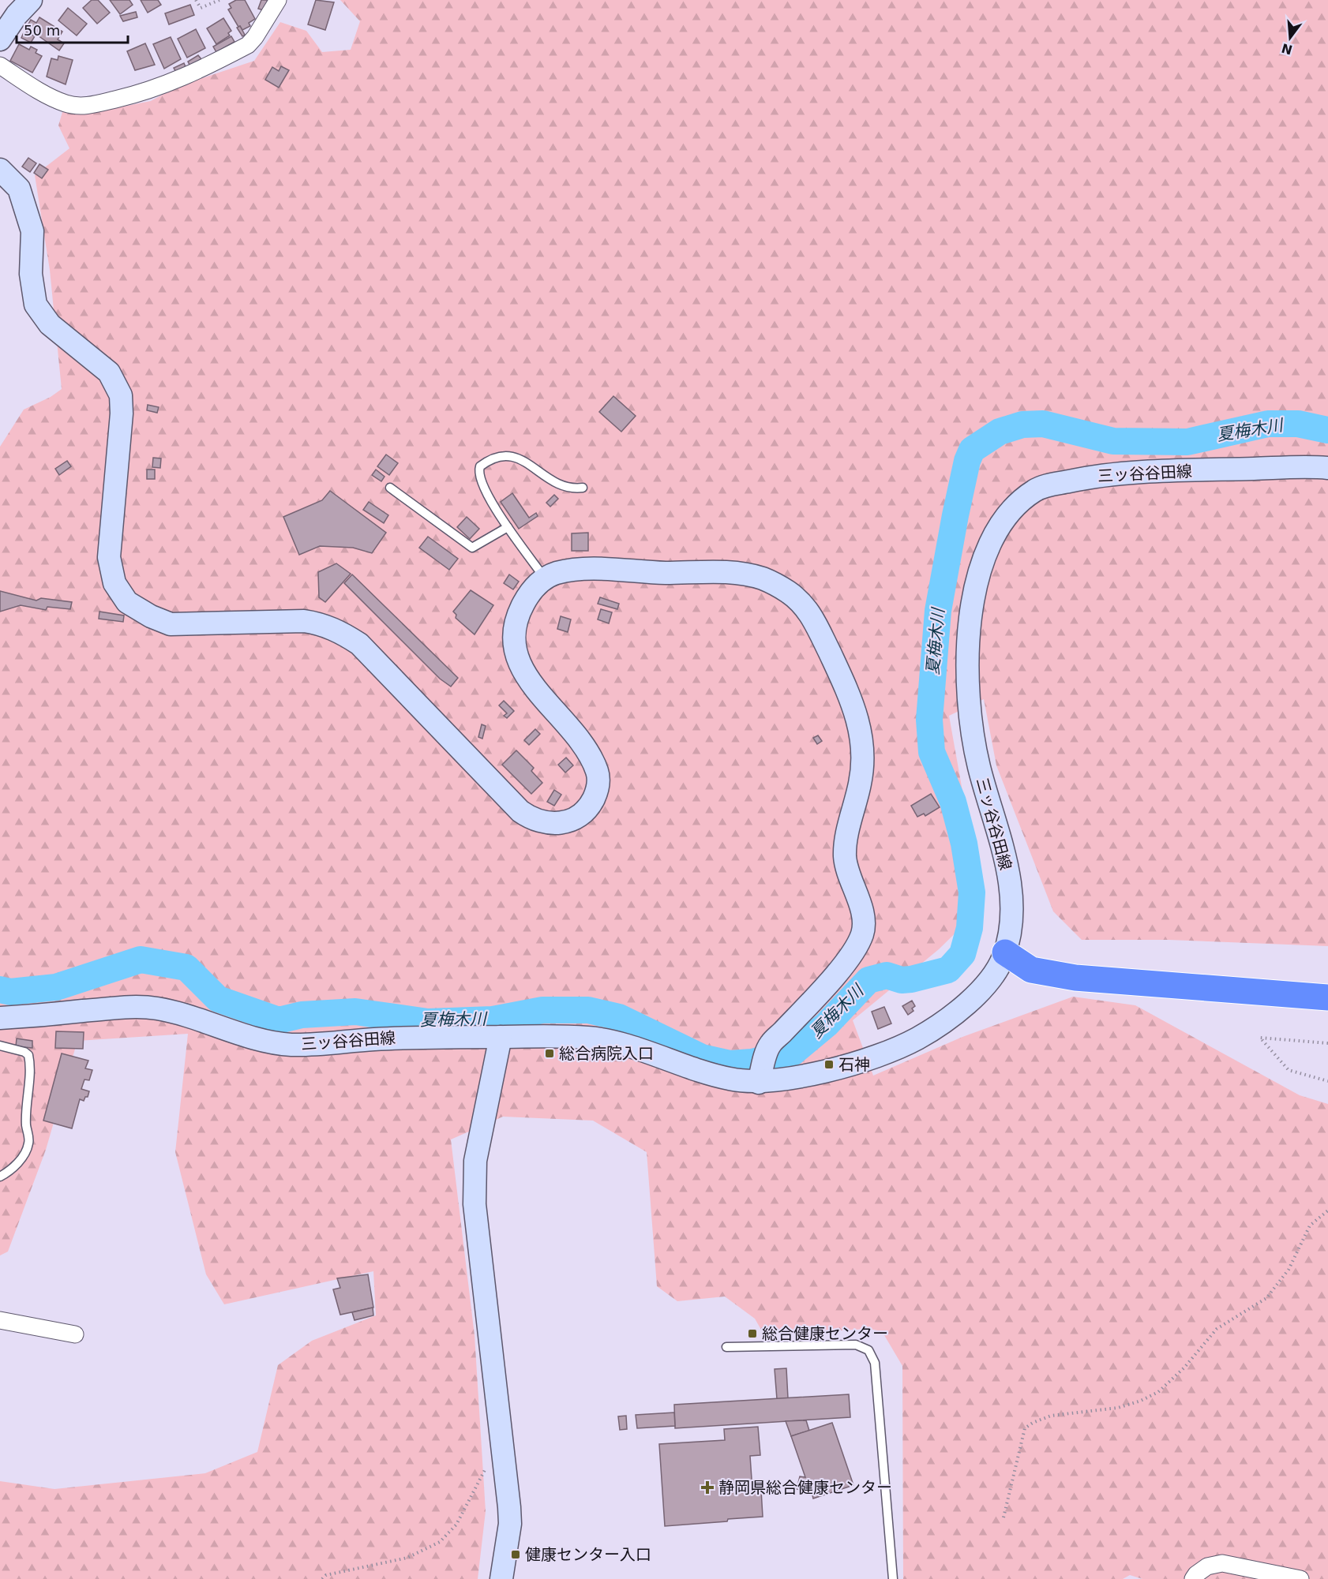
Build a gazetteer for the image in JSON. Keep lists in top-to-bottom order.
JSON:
{
  "streets": {
    "street": ["三ッ谷谷田線"]
  },
  "water": ["夏梅木川"],
  "places": {
    "transit": [
      "総合病院入口",
      "石神",
      "総合健康センター",
      "健康センター入口"
    ],
    "health": ["静岡県総合健康センター"]
  },
  "scale_bar": "50 m",
  "north": "bottom"
}
